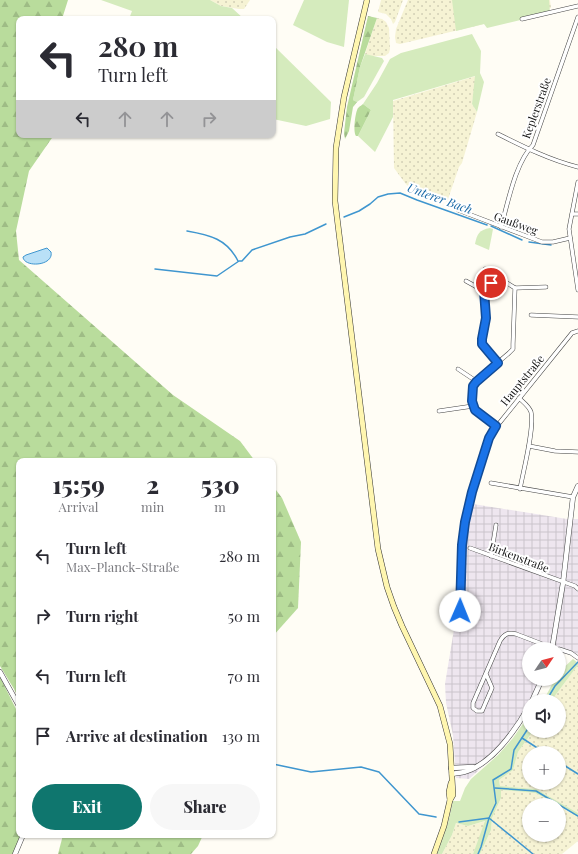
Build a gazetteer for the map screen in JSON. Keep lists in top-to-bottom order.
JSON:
{
  "streets": {
    "street": [
      "Keplerstraße",
      "Gaußweg",
      "Hauptstraße",
      "Birkenstraße"
    ]
  },
  "crossings": [
    ["Keplerstraße", "Gaußweg"]
  ],
  "water": ["Unterer Bach"],
  "north": "top right",
  "page": {
    "turn": ["280 m", "Turn left"],
    "eta": [
      "15:59",
      "Arrival",
      "2",
      "min",
      "530",
      "m"
    ],
    "list": [
      {
        "name": "Turn left",
        "note": "Max-Planck-Straße",
        "value": "280 m"
      },
      {
        "name": "Turn right",
        "value": "50 m"
      },
      {
        "name": "Turn left",
        "value": "70 m"
      },
      {
        "name": "Arrive at destination",
        "value": "130 m"
      }
    ],
    "map_buttons": ["+", "−"],
    "buttons": ["Exit", "Share"]
  }
}
